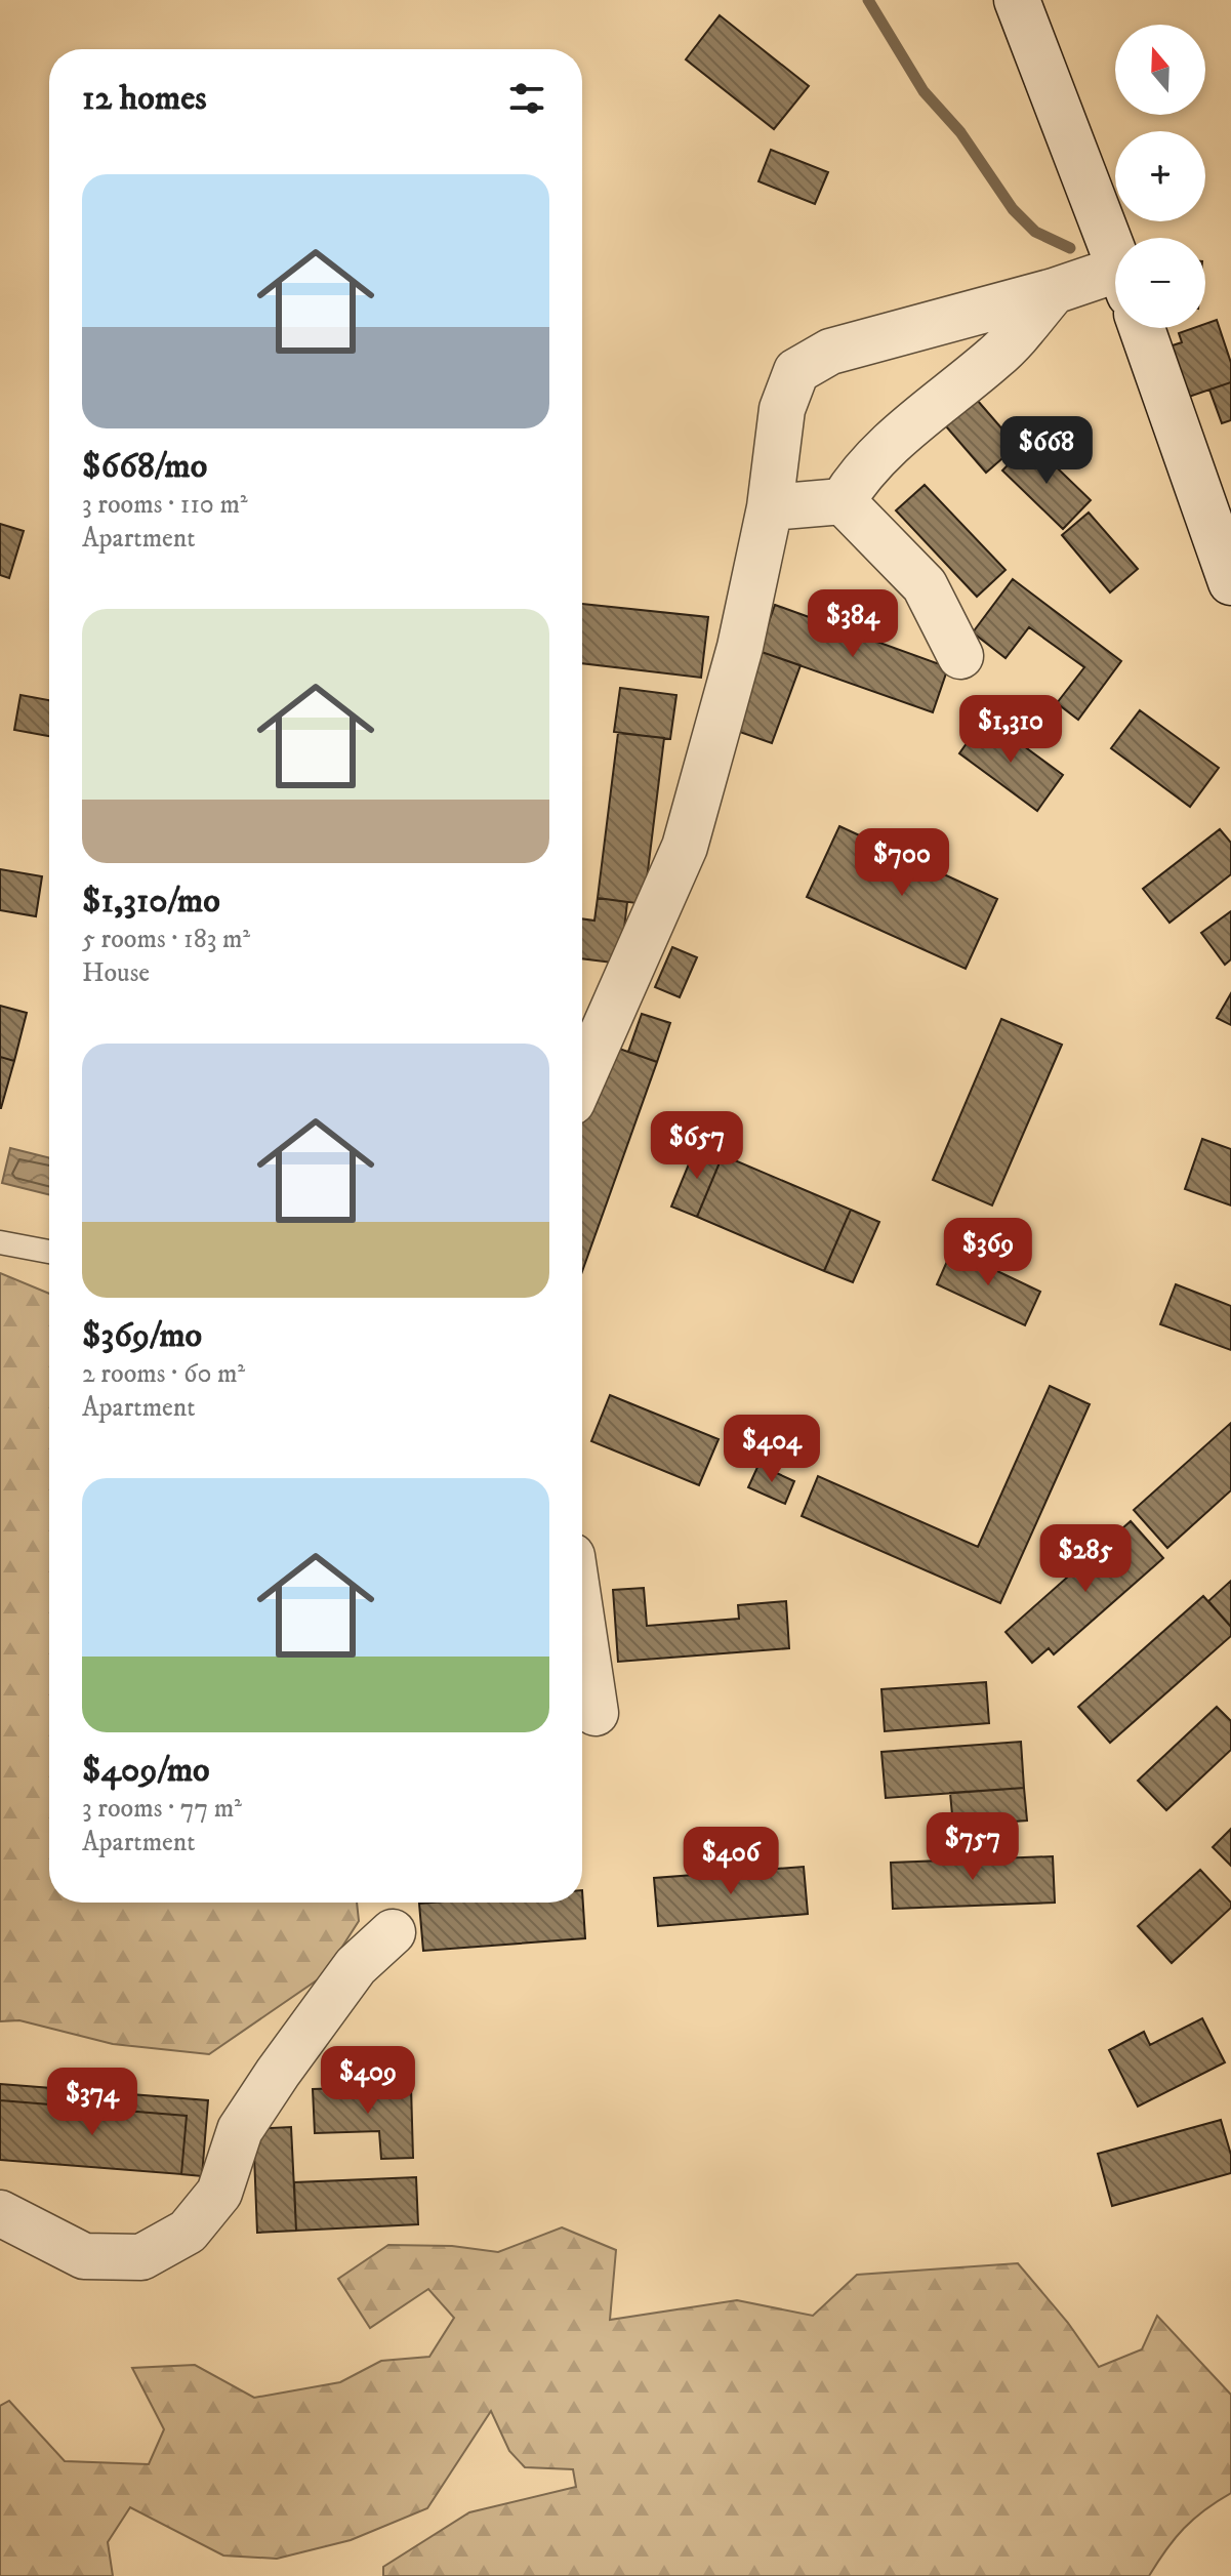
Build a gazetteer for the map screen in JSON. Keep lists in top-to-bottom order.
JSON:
{
  "north": "top",
  "page": {
    "map_buttons": ["+", "−"],
    "heading": "12 homes",
    "list": [
      {
        "name": "$668/mo",
        "note": "3 rooms · 110 m² · Apartment"
      },
      {
        "name": "$1,310/mo",
        "note": "5 rooms · 183 m² · House"
      },
      {
        "name": "$369/mo",
        "note": "2 rooms · 60 m² · Apartment"
      },
      {
        "name": "$409/mo",
        "note": "3 rooms · 77 m² · Apartment"
      }
    ],
    "price": [
      "$668",
      "$384",
      "$1,310",
      "$700",
      "$657",
      "$369",
      "$404",
      "$285",
      "$757",
      "$406",
      "$409",
      "$374"
    ]
  }
}
